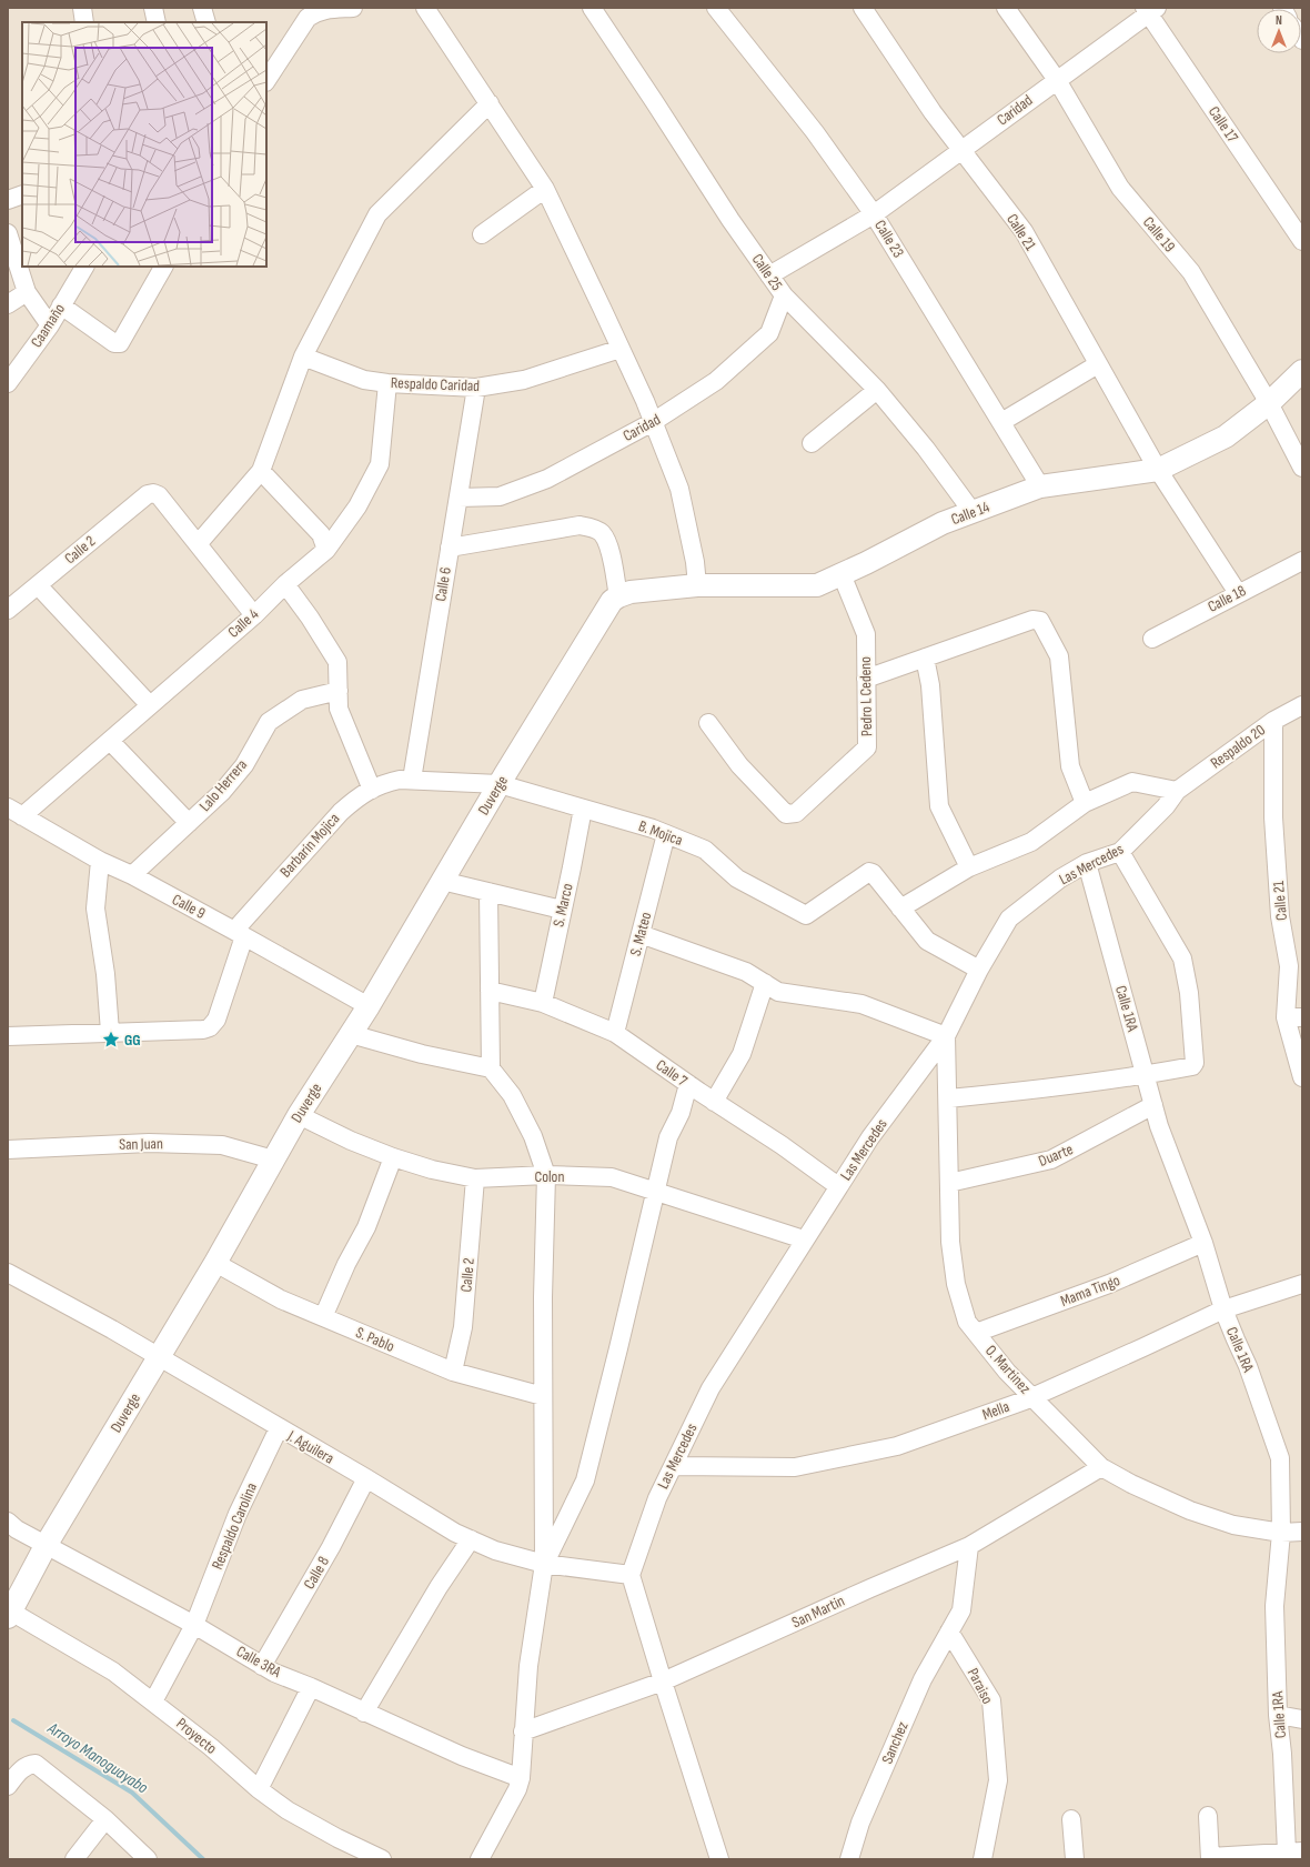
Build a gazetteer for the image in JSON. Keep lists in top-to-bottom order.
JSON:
{
  "streets": {
    "street": [
      "Caridad",
      "Calle 17",
      "Calle 21",
      "Calle 19",
      "Calle 23",
      "Calle 25",
      "Caamaño",
      "Respaldo Caridad",
      "Calle 14",
      "Calle 2",
      "Calle 6",
      "Calle 18",
      "Calle 4",
      "Pedro L Cedeno",
      "Respaldo 20",
      "Lalo Herrera",
      "Duverge",
      "B. Mojica",
      "Barbarin Mojica",
      "Las Mercedes",
      "S. Marco",
      "Calle 9",
      "S. Mateo",
      "Calle 1RA",
      "Calle 7",
      "San Juan",
      "Duarte",
      "Colon",
      "Mama Tingo",
      "S. Pablo",
      "O. Martinez",
      "Mella",
      "J. Aguilera",
      "Respaldo Carolina",
      "Calle 8",
      "San Martin",
      "Calle 3RA",
      "Paraiso",
      "Proyecto",
      "Sanchez"
    ]
  },
  "crossings": [
    ["Caridad", "Calle 17"],
    ["Caridad", "Calle 21"],
    ["Caridad", "Calle 19"],
    ["Caridad", "Calle 23"],
    ["Caridad", "Calle 25"],
    ["Caridad", "Calle 6"],
    ["Calle 21", "Calle 14"],
    ["Calle 21", "Calle 18"],
    ["Calle 21", "Respaldo 20"],
    ["Calle 19", "Calle 14"],
    ["Calle 23", "Calle 14"],
    ["Calle 25", "Calle 14"],
    ["Respaldo Caridad", "Calle 6"],
    ["Respaldo Caridad", "Calle 4"],
    ["Calle 14", "Pedro L Cedeno"],
    ["Calle 14", "Duverge"],
    ["Calle 2", "Colon"],
    ["Calle 2", "S. Pablo"],
    ["Calle 6", "Barbarin Mojica"],
    ["Calle 4", "Calle 9"],
    ["Respaldo 20", "Las Mercedes"],
    ["Lalo Herrera", "Calle 9"],
    ["Duverge", "B. Mojica"],
    ["Duverge", "Barbarin Mojica"],
    ["Duverge", "Calle 9"],
    ["Duverge", "San Juan"],
    ["Duverge", "Colon"],
    ["Duverge", "S. Pablo"],
    ["Duverge", "J. Aguilera"],
    ["Duverge", "Calle 3RA"],
    ["Duverge", "Proyecto"],
    ["B. Mojica", "Barbarin Mojica"],
    ["B. Mojica", "S. Marco"],
    ["B. Mojica", "S. Mateo"],
    ["Barbarin Mojica", "Calle 9"],
    ["Las Mercedes", "Calle 1RA"],
    ["Las Mercedes", "Calle 7"],
    ["Las Mercedes", "Colon"],
    ["Las Mercedes", "O. Martinez"],
    ["Las Mercedes", "Mella"],
    ["Las Mercedes", "J. Aguilera"],
    ["S. Marco", "Calle 7"],
    ["S. Mateo", "Calle 7"],
    ["Calle 1RA", "Duarte"],
    ["Calle 1RA", "Mama Tingo"],
    ["Calle 1RA", "O. Martinez"],
    ["Calle 1RA", "Mella"],
    ["Duarte", "O. Martinez"],
    ["Mama Tingo", "O. Martinez"],
    ["O. Martinez", "Mella"],
    ["O. Martinez", "San Martin"],
    ["J. Aguilera", "Respaldo Carolina"],
    ["J. Aguilera", "Calle 8"],
    ["Respaldo Carolina", "Calle 3RA"],
    ["Respaldo Carolina", "Proyecto"],
    ["Calle 8", "Calle 3RA"],
    ["Paraiso", "Sanchez"]
  ],
  "water": ["Arroyo Manoguayabo"],
  "places": {
    "place": ["GG"]
  },
  "north": "top"
}
